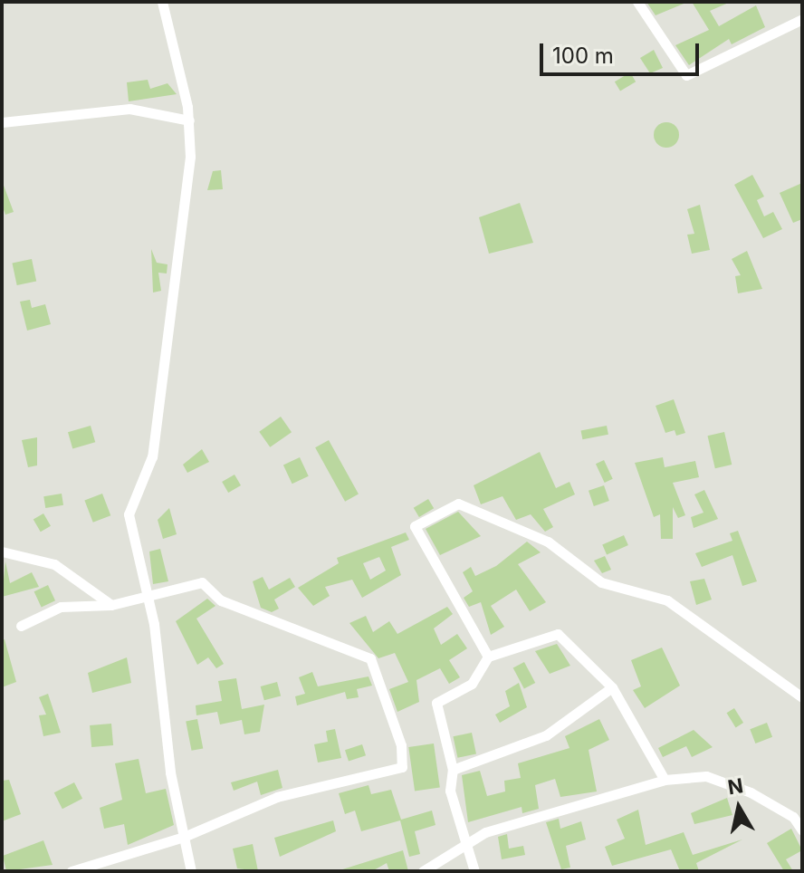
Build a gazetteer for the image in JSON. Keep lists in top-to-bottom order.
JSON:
{
  "scale_bar": "100 m",
  "north": "top"
}
